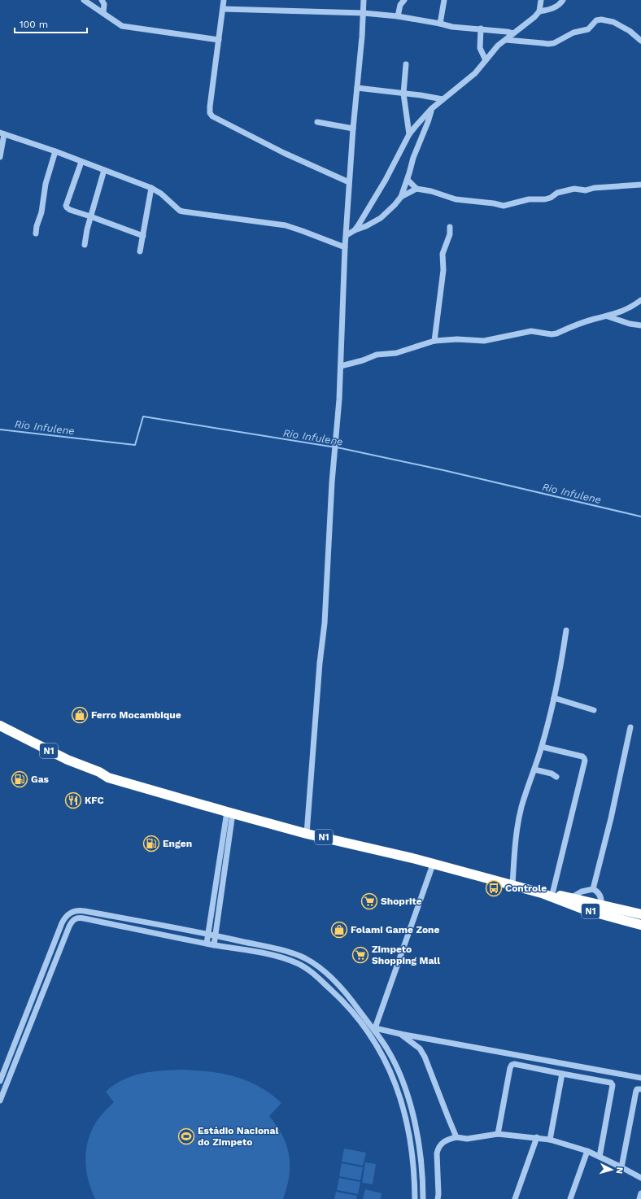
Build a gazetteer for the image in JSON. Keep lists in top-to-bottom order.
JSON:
{
  "streets": {
    "highway": ["N1"]
  },
  "water": ["Rio Infulene"],
  "places": {
    "shop": ["Ferro Mocambique", "Folami Game Zone"],
    "fuel station": ["Gas", "Engen"],
    "restaurant": ["KFC"],
    "bus stop": ["Controle"],
    "supermarket": ["Shoprite", "Zimpeto Shopping Mall"],
    "sports": ["Estádio Nacional do Zimpeto"]
  },
  "scale_bar": "100 m",
  "north": "right"
}
